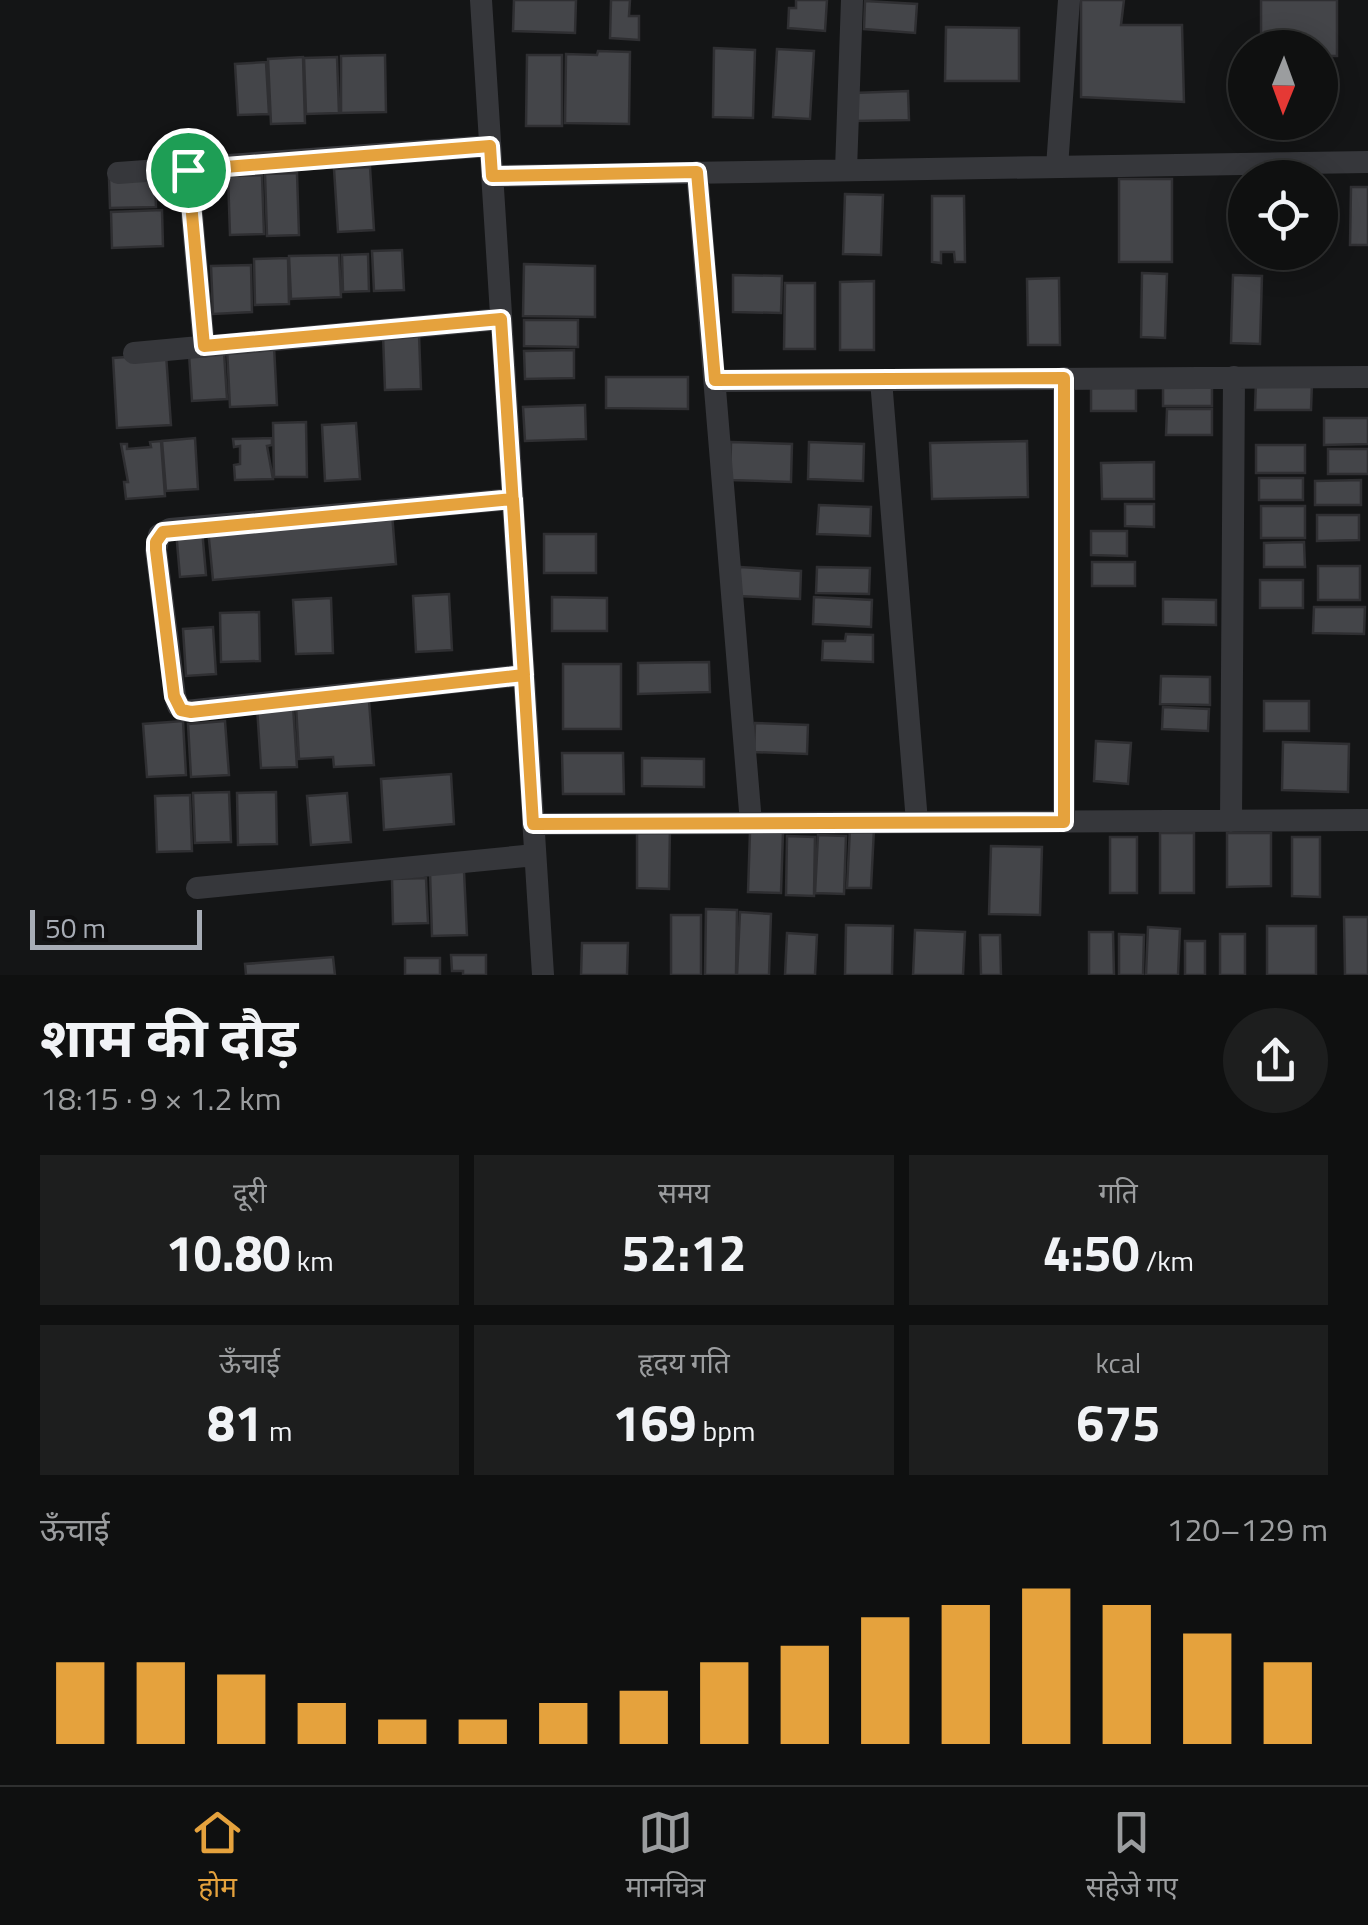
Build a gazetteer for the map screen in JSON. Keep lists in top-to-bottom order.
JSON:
{
  "scale_bar": "50 m",
  "north": "bottom",
  "page": {
    "scale": "50 m",
    "heading": ["शाम की दौड़", "18:15 · 9 × 1.2 km"],
    "stats": [
      ["दूरी", "10.80 km"],
      ["समय", "52:12"],
      ["गति", "4:50 /km"],
      ["ऊँचाई", "81 m"],
      ["हृदय गति", "169 bpm"],
      ["kcal", "675"]
    ],
    "chart": ["ऊँचाई", "120–129 m"],
    "tabs": ["होम", "मानचित्र", "सहेजे गए"]
  }
}
